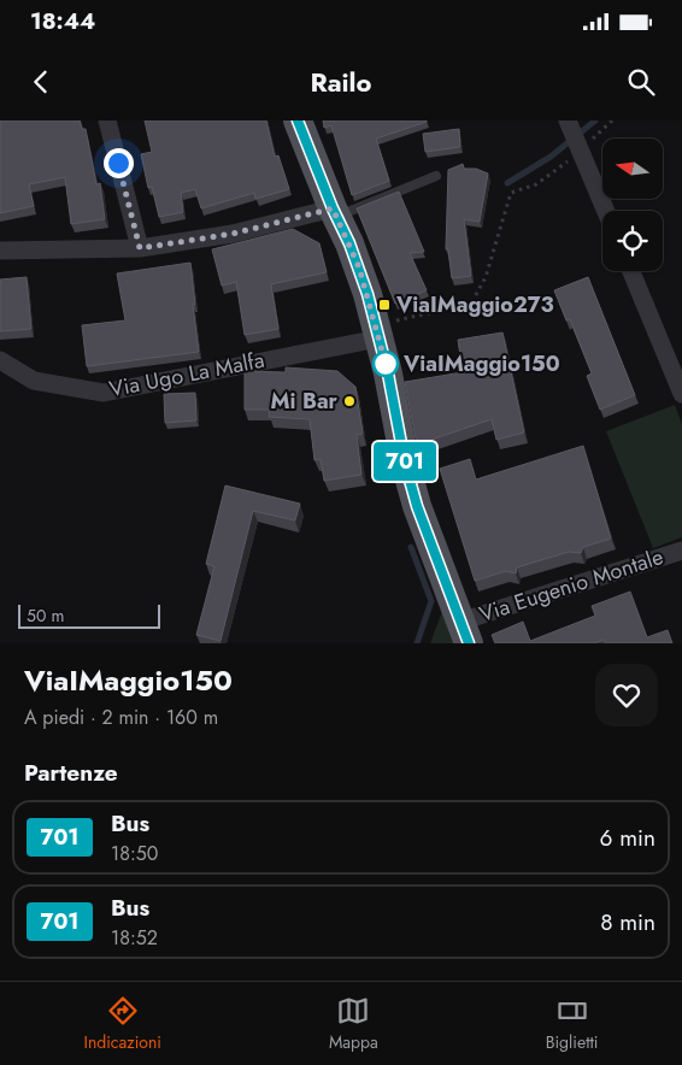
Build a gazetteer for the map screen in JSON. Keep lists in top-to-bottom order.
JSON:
{
  "streets": {
    "street": ["Via Ugo La Malfa", "Via Eugenio Montale"]
  },
  "places": {
    "transit": ["ViaIMaggio273"],
    "other": ["ViaIMaggio150", "Mi Bar"]
  },
  "lines": ["bus line 701"],
  "scale_bar": "50 m",
  "north": "left",
  "page": {
    "status": "18:44",
    "header": "Railo",
    "on_map": "701",
    "scale": "50 m",
    "heading": [
      ["ViaIMaggio150", "A piedi · 2 min · 160 m"],
      "Partenze"
    ],
    "list": [
      {
        "mark": "701",
        "name": "Bus",
        "note": "18:50",
        "value": "6 min"
      },
      {
        "mark": "701",
        "name": "Bus",
        "note": "18:52",
        "value": "8 min"
      }
    ],
    "tabs": ["Indicazioni", "Mappa", "Biglietti"]
  }
}
